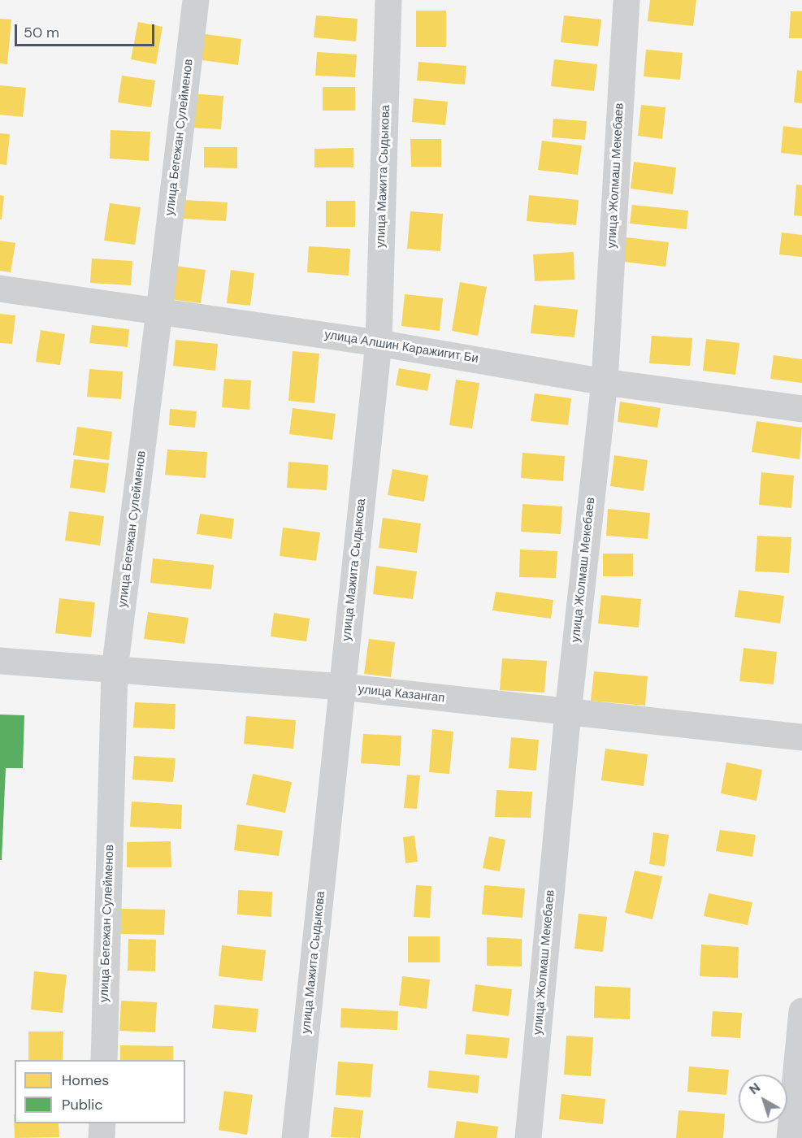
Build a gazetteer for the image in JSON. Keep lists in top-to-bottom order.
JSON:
{
  "streets": {
    "street": [
      "улица Бегежан Сулейменов",
      "улица Жолмаш Мекебаев",
      "улица Мажита Сыдыкова",
      "улица Алшин Каражигит Би",
      "улица Казангап"
    ]
  },
  "crossings": [
    ["улица Бегежан Сулейменов", "улица Алшин Каражигит Би"],
    ["улица Бегежан Сулейменов", "улица Казангап"],
    ["улица Жолмаш Мекебаев", "улица Алшин Каражигит Би"],
    ["улица Жолмаш Мекебаев", "улица Казангап"],
    ["улица Мажита Сыдыкова", "улица Алшин Каражигит Би"],
    ["улица Мажита Сыдыкова", "улица Казангап"]
  ],
  "legend": ["Homes", "Public"],
  "scale_bar": "50 m",
  "north": "top left"
}
